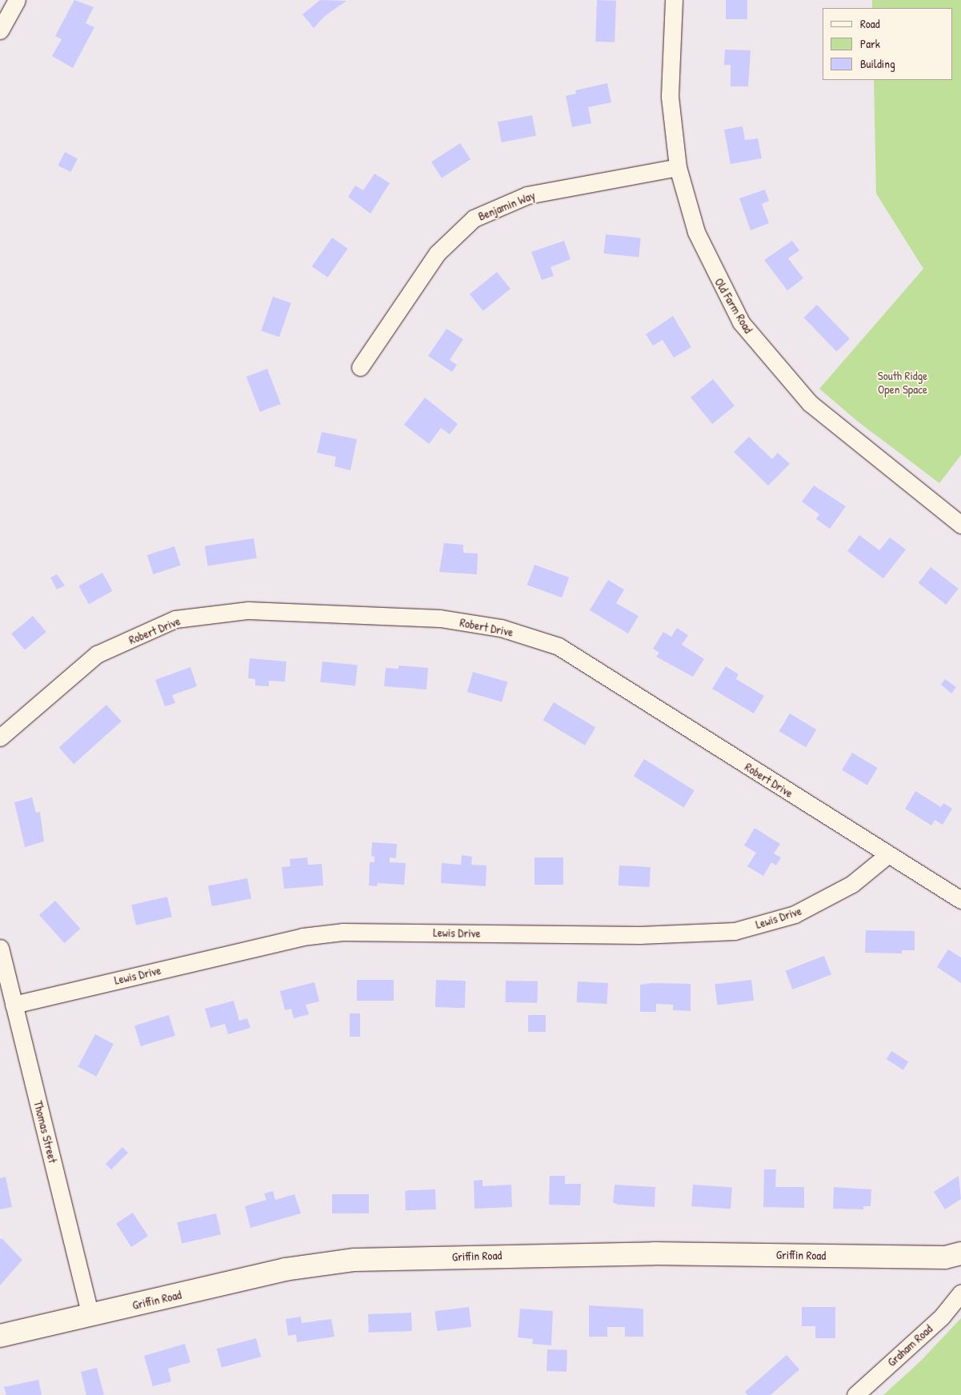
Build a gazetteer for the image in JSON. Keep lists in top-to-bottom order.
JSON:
{
  "streets": {
    "street": [
      "Benjamin Way",
      "Old Farm Road",
      "Robert Drive",
      "Lewis Drive",
      "Thomas Street",
      "Griffin Road",
      "Graham Road"
    ]
  },
  "crossings": [
    ["Benjamin Way", "Old Farm Road"],
    ["Robert Drive", "Lewis Drive"],
    ["Lewis Drive", "Thomas Street"],
    ["Thomas Street", "Griffin Road"]
  ],
  "parks": ["South Ridge Open Space"],
  "legend": ["Road", "Park", "Building"]
}
